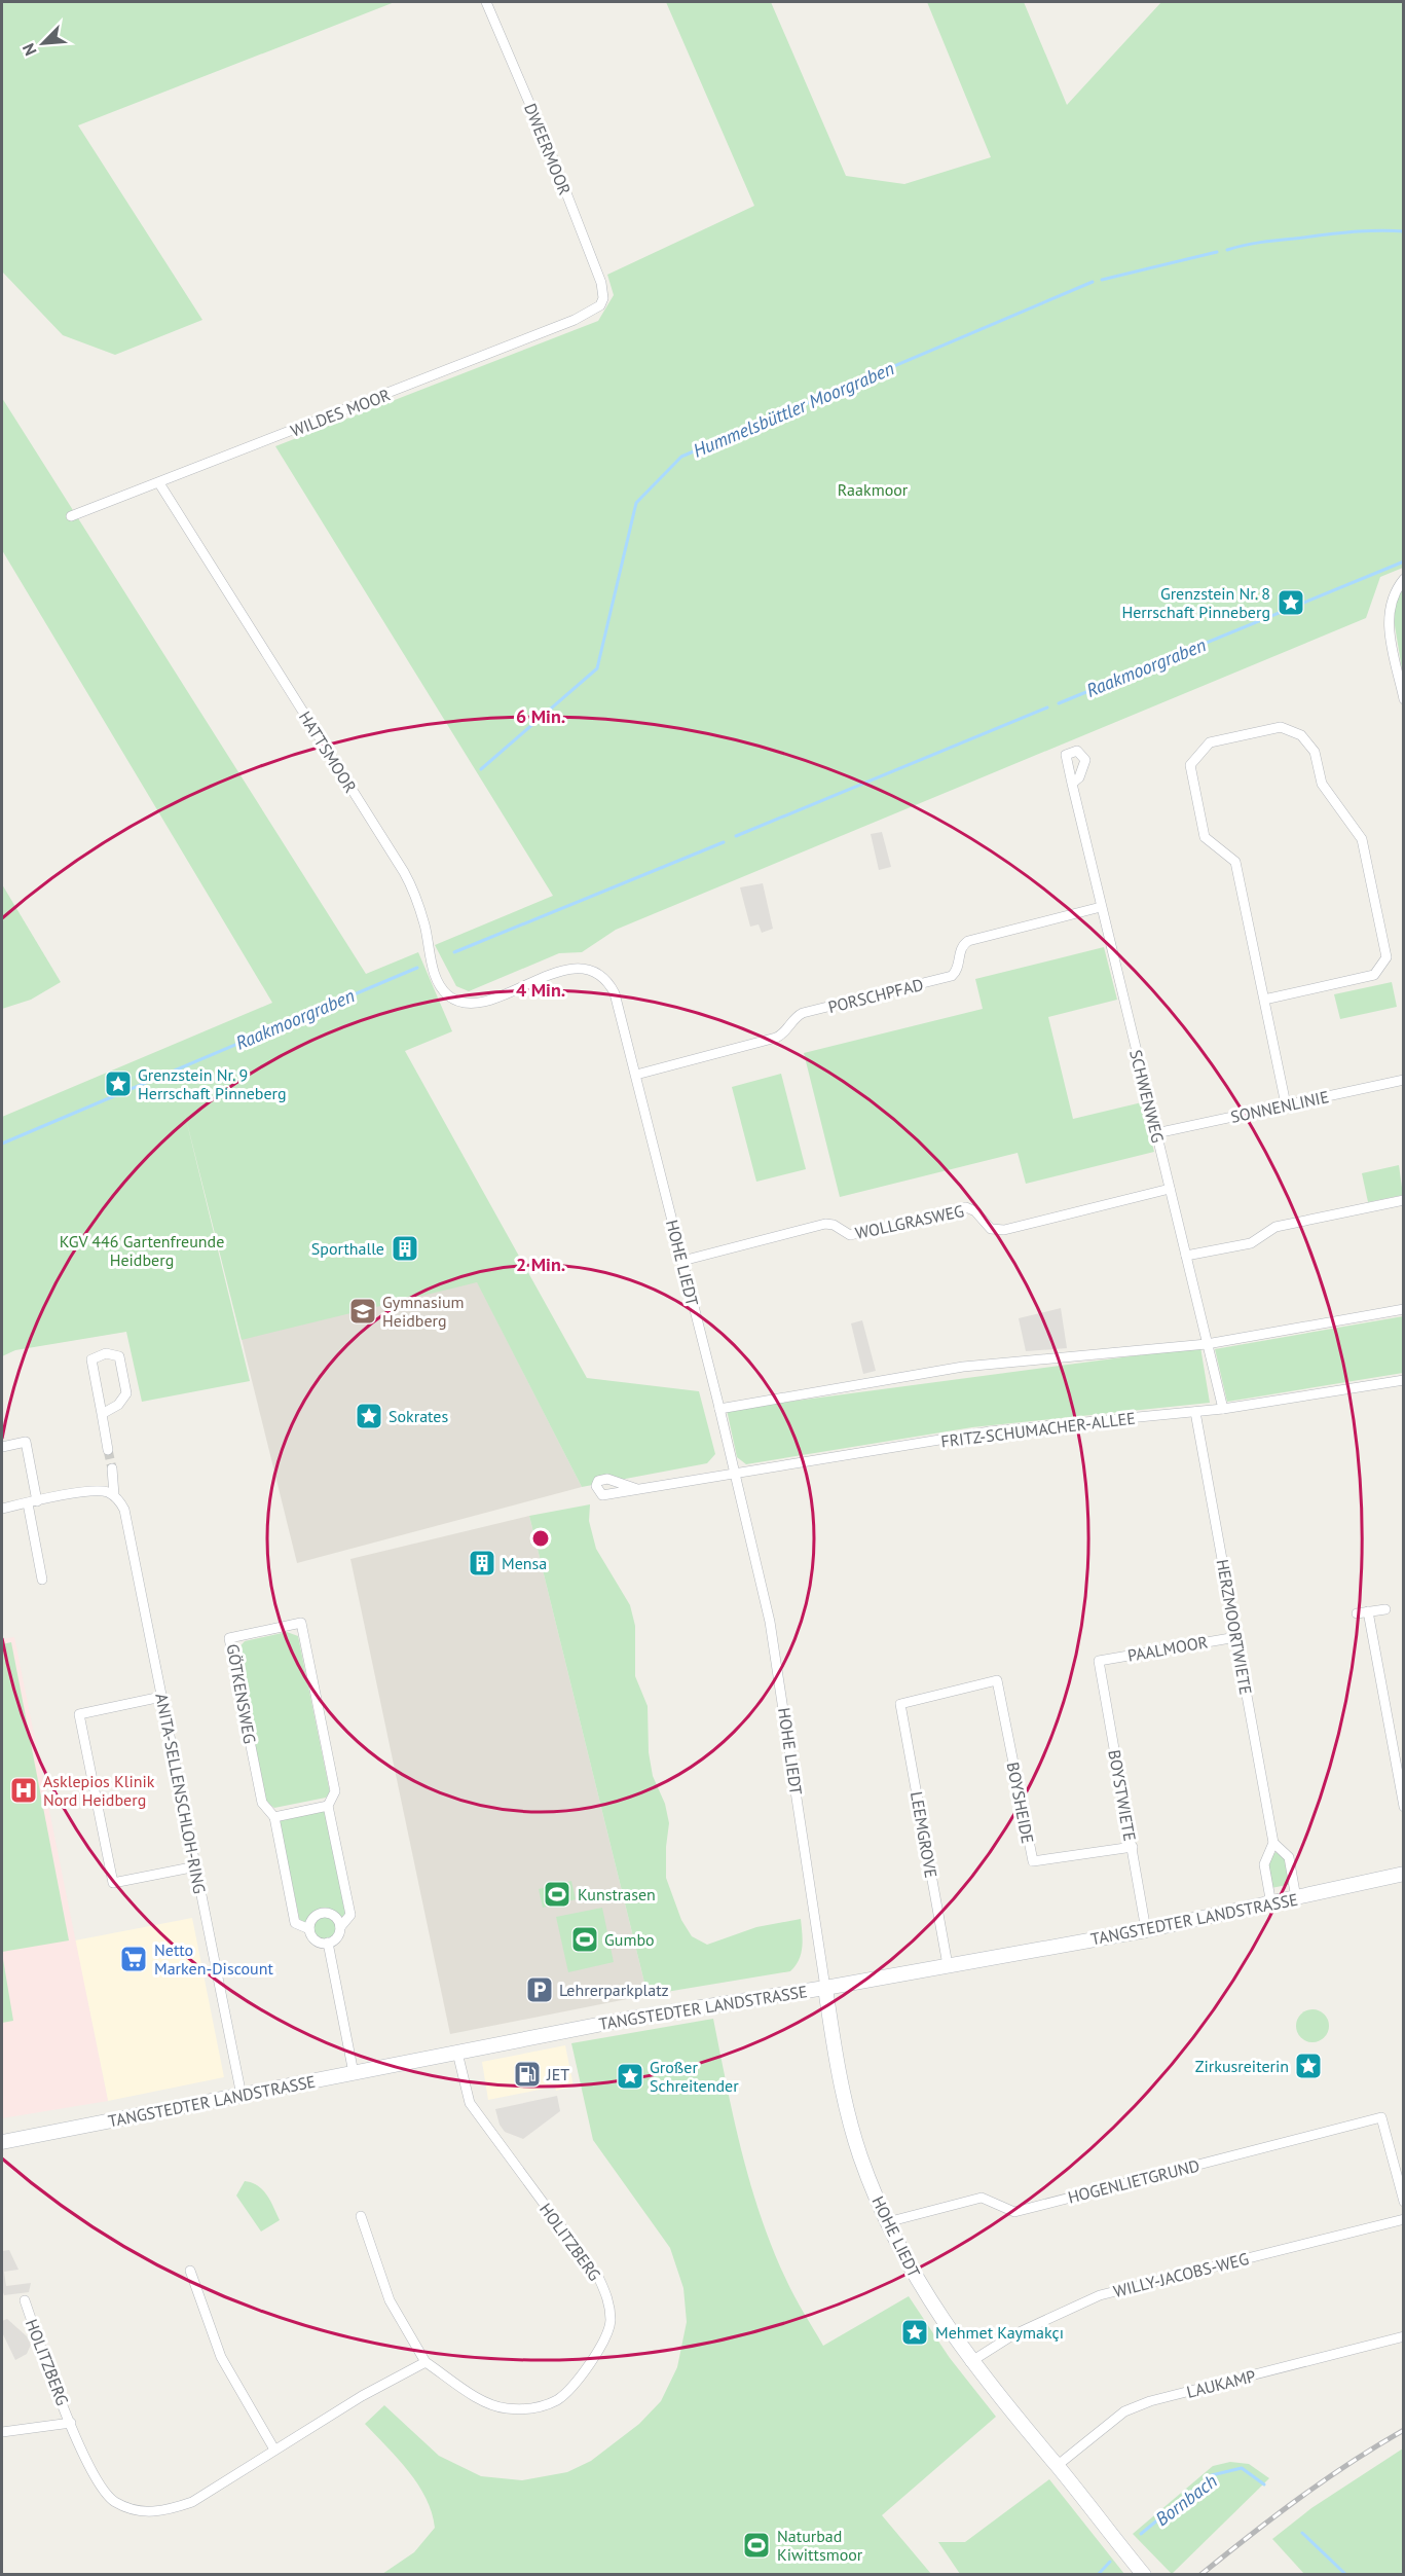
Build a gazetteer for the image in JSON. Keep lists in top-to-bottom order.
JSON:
{
  "streets": {
    "street": [
      "DWEERMOOR",
      "WILDES MOOR",
      "HATTSMOOR",
      "PORSCHPFAD",
      "SCHWENWEG",
      "SONNENLINIE",
      "WOLLGRASWEG",
      "HOHE LIEDT",
      "FRITZ-SCHUMACHER-ALLEE",
      "HERZMOORTWIETE",
      "PAALMOOR",
      "GÖTKENSWEG",
      "ANITA-SELLENSCHLOH-RING",
      "BOYSTWIETE",
      "BOYSHEIDE",
      "LEEMGROVE",
      "TANGSTEDTER LANDSTRASSE",
      "HOGENLIETGRUND",
      "HOLITZBERG",
      "WILLY-JACOBS-WEG",
      "LAUKAMP"
    ]
  },
  "crossings": [
    ["DWEERMOOR", "WILDES MOOR"],
    ["WILDES MOOR", "HATTSMOOR"],
    ["HATTSMOOR", "HOHE LIEDT"],
    ["PORSCHPFAD", "SCHWENWEG"],
    ["PORSCHPFAD", "HOHE LIEDT"],
    ["SCHWENWEG", "SONNENLINIE"],
    ["SCHWENWEG", "WOLLGRASWEG"],
    ["SCHWENWEG", "FRITZ-SCHUMACHER-ALLEE"],
    ["WOLLGRASWEG", "HOHE LIEDT"],
    ["HOHE LIEDT", "FRITZ-SCHUMACHER-ALLEE"],
    ["HOHE LIEDT", "TANGSTEDTER LANDSTRASSE"],
    ["HOHE LIEDT", "HOGENLIETGRUND"],
    ["HOHE LIEDT", "WILLY-JACOBS-WEG"],
    ["HOHE LIEDT", "LAUKAMP"],
    ["FRITZ-SCHUMACHER-ALLEE", "HERZMOORTWIETE"],
    ["HERZMOORTWIETE", "PAALMOOR"],
    ["HERZMOORTWIETE", "TANGSTEDTER LANDSTRASSE"],
    ["PAALMOOR", "BOYSTWIETE"],
    ["ANITA-SELLENSCHLOH-RING", "TANGSTEDTER LANDSTRASSE"],
    ["BOYSTWIETE", "BOYSHEIDE"],
    ["BOYSTWIETE", "TANGSTEDTER LANDSTRASSE"],
    ["BOYSHEIDE", "LEEMGROVE"],
    ["LEEMGROVE", "TANGSTEDTER LANDSTRASSE"],
    ["TANGSTEDTER LANDSTRASSE", "HOLITZBERG"]
  ],
  "water": ["Hummelsbüttler Moorgraben", "Raakmoorgraben", "Bornbach"],
  "parks": ["Raakmoor", "KGV 446 Gartenfreunde Heidberg"],
  "places": {
    "place": [
      "Grenzstein Nr. 8 Herrschaft Pinneberg",
      "Grenzstein Nr. 9 Herrschaft Pinneberg",
      "Sokrates",
      "Zirkusreiterin",
      "Großer Schreitender",
      "Mehmet Kaymakçı"
    ],
    "building": ["Sporthalle", "Mensa"],
    "school or university": ["Gymnasium Heidberg"],
    "hospital": ["Asklepios Klinik Nord Heidberg"],
    "sports": ["Kunstrasen", "Gumbo", "Naturbad Kiwittsmoor"],
    "supermarket": ["Netto Marken-Discount"],
    "parking": ["Lehrerparkplatz"],
    "fuel station": ["JET"]
  },
  "north": "bottom left",
  "rings": ["6 Min.", "4 Min.", "2 Min."]
}
